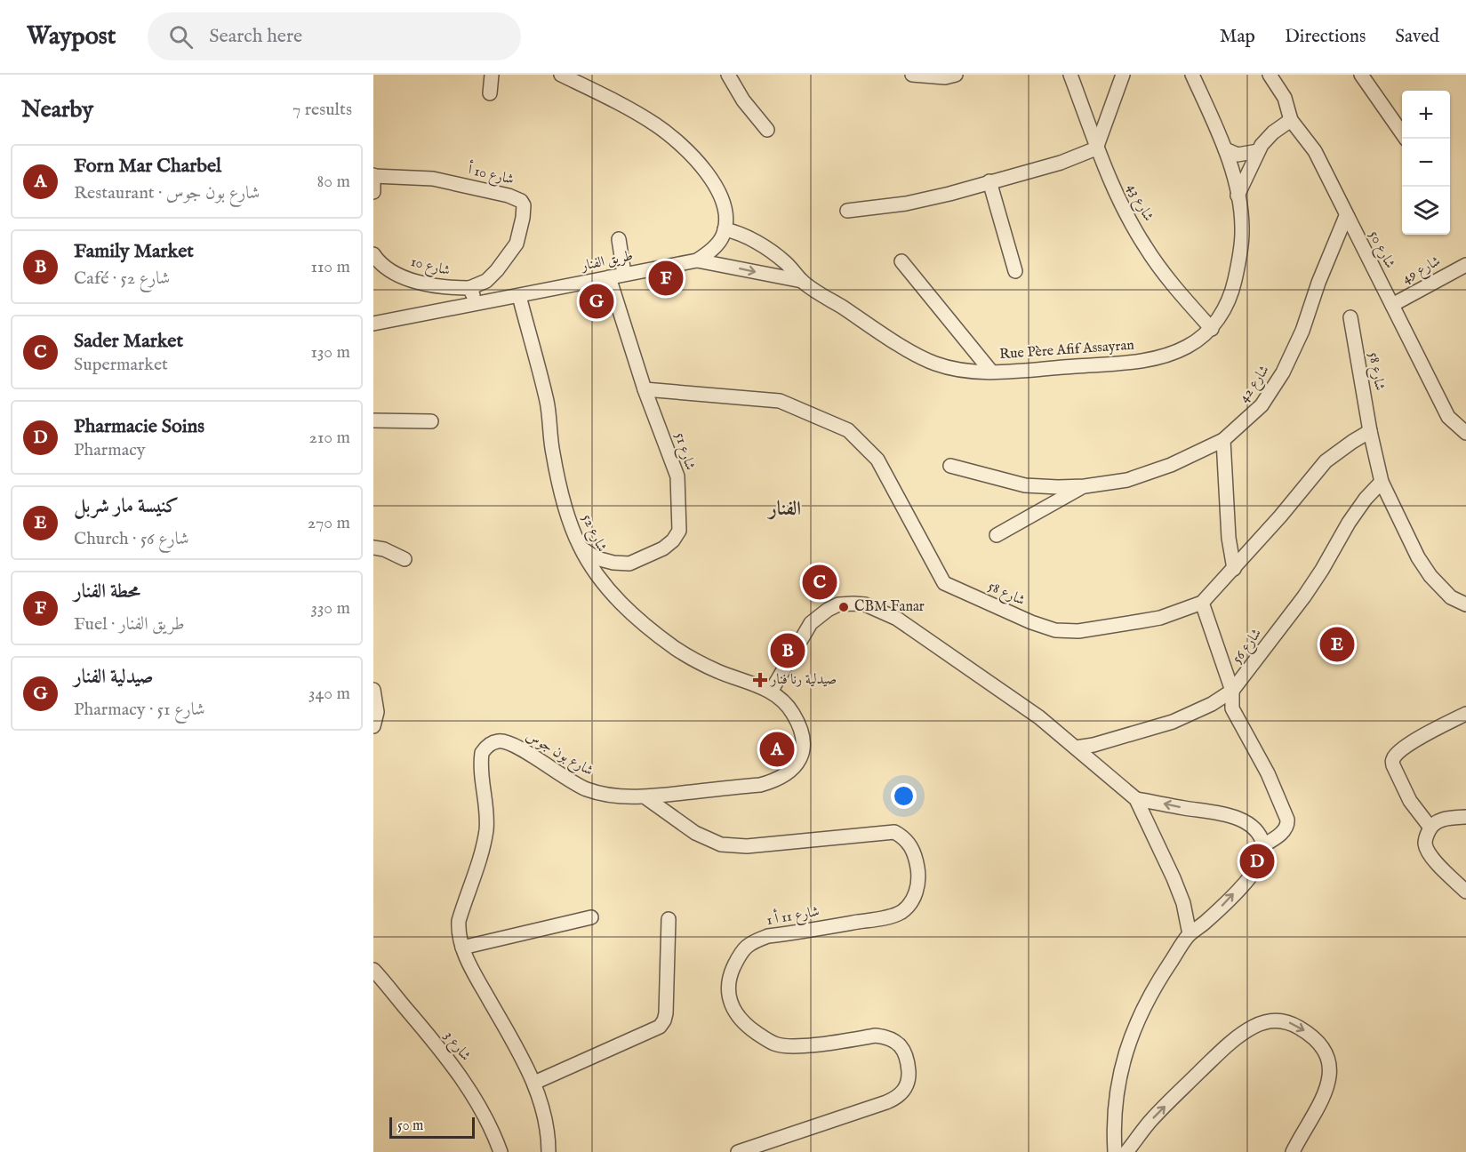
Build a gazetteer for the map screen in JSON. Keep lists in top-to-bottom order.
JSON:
{
  "streets": {
    "street": [
      "شارع 10 أ",
      "شارع 43",
      "شارع 50",
      "طريق الفنار",
      "شارع 10",
      "شارع 49",
      "Rue Père Afif Assayran",
      "شارع 58",
      "شارع 42",
      "شارع 51",
      "شارع 52",
      "شارع 56",
      "شارع بون جوس",
      "شارع 11 أ 1",
      "شارع 3"
    ]
  },
  "crossings": [
    ["شارع 10 أ", "شارع 10"],
    ["شارع 43", "Rue Père Afif Assayran"],
    ["شارع 50", "شارع 49"],
    ["شارع 50", "شارع 42"],
    ["طريق الفنار", "Rue Père Afif Assayran"],
    ["طريق الفنار", "شارع 51"],
    ["طريق الفنار", "شارع 52"],
    ["شارع 58", "شارع 51"],
    ["شارع 58", "شارع 56"],
    ["شارع 51", "شارع 52"],
    ["شارع 52", "شارع بون جوس"],
    ["شارع بون جوس", "شارع 11 أ 1"]
  ],
  "districts": ["الفنار"],
  "places": {
    "other": ["CBM Fanar"],
    "health": ["صيدلية رنا فنار"]
  },
  "scale_bar": "50 m",
  "page": {
    "header": "Waypost",
    "search": "Search here",
    "nav": ["Map", "Directions", "Saved"],
    "heading": ["Nearby", "7 results"],
    "map_buttons": ["+", "−"],
    "list": [
      {
        "mark": "A",
        "name": "Forn Mar Charbel",
        "note": "Restaurant · شارع بون جوس",
        "value": "80 m"
      },
      {
        "mark": "B",
        "name": "Family Market",
        "note": "Café · شارع 52",
        "value": "110 m"
      },
      {
        "mark": "C",
        "name": "Sader Market",
        "note": "Supermarket",
        "value": "130 m"
      },
      {
        "mark": "D",
        "name": "Pharmacie Soins",
        "note": "Pharmacy",
        "value": "210 m"
      },
      {
        "mark": "E",
        "name": "كنيسة مار شربل",
        "note": "Church · شارع 56",
        "value": "270 m"
      },
      {
        "mark": "F",
        "name": "محطة الفنار",
        "note": "Fuel · طريق الفنار",
        "value": "330 m"
      },
      {
        "mark": "G",
        "name": "صيدلية الفنار",
        "note": "Pharmacy · شارع 51",
        "value": "340 m"
      }
    ],
    "pins": [
      "F",
      "G",
      "C",
      "E",
      "B",
      "A",
      "D"
    ],
    "scale": "50 m"
  }
}
